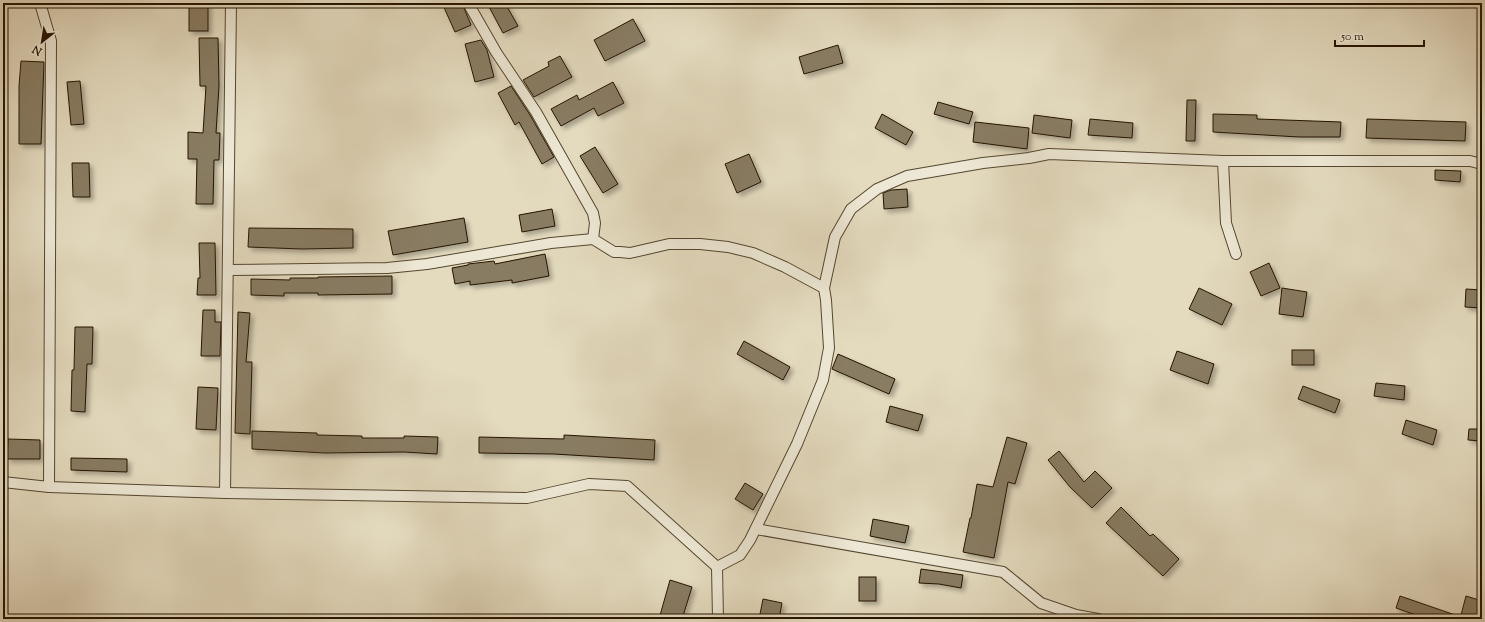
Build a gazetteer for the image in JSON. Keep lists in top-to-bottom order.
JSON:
{
  "scale_bar": "50 m",
  "north": "bottom left"
}
